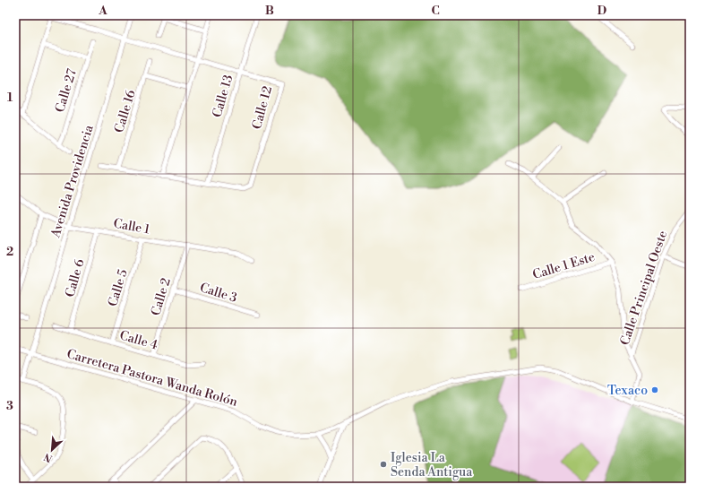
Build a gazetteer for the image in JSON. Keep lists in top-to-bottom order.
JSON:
{
  "streets": {
    "street": [
      "Calle 27",
      "Calle 13",
      "Calle 12",
      "Calle 16",
      "Avenida Providencia",
      "Calle 1",
      "Calle 1 Este",
      "Calle 6",
      "Calle 5",
      "Calle Principal Oeste",
      "Calle 3",
      "Calle 2",
      "Calle 4",
      "Carretera Pastora Wanda Rolón"
    ]
  },
  "crossings": [
    ["Calle 13", "Calle 12"],
    ["Calle 12", "Calle 16"],
    ["Calle 12", "Avenida Providencia"],
    ["Avenida Providencia", "Calle 1"],
    ["Avenida Providencia", "Carretera Pastora Wanda Rolón"],
    ["Calle 1", "Calle 6"],
    ["Calle 1", "Calle 5"],
    ["Calle 1", "Calle 2"],
    ["Calle 6", "Calle 4"],
    ["Calle 5", "Calle 4"],
    ["Calle 3", "Calle 2"],
    ["Calle 2", "Calle 4"]
  ],
  "places": ["Texaco", "Iglesia La Senda Antigua"],
  "north": "bottom left",
  "grid": {
    "columns": [
      "A",
      "B",
      "C",
      "D"
    ],
    "rows": ["1", "2", "3"]
  }
}
